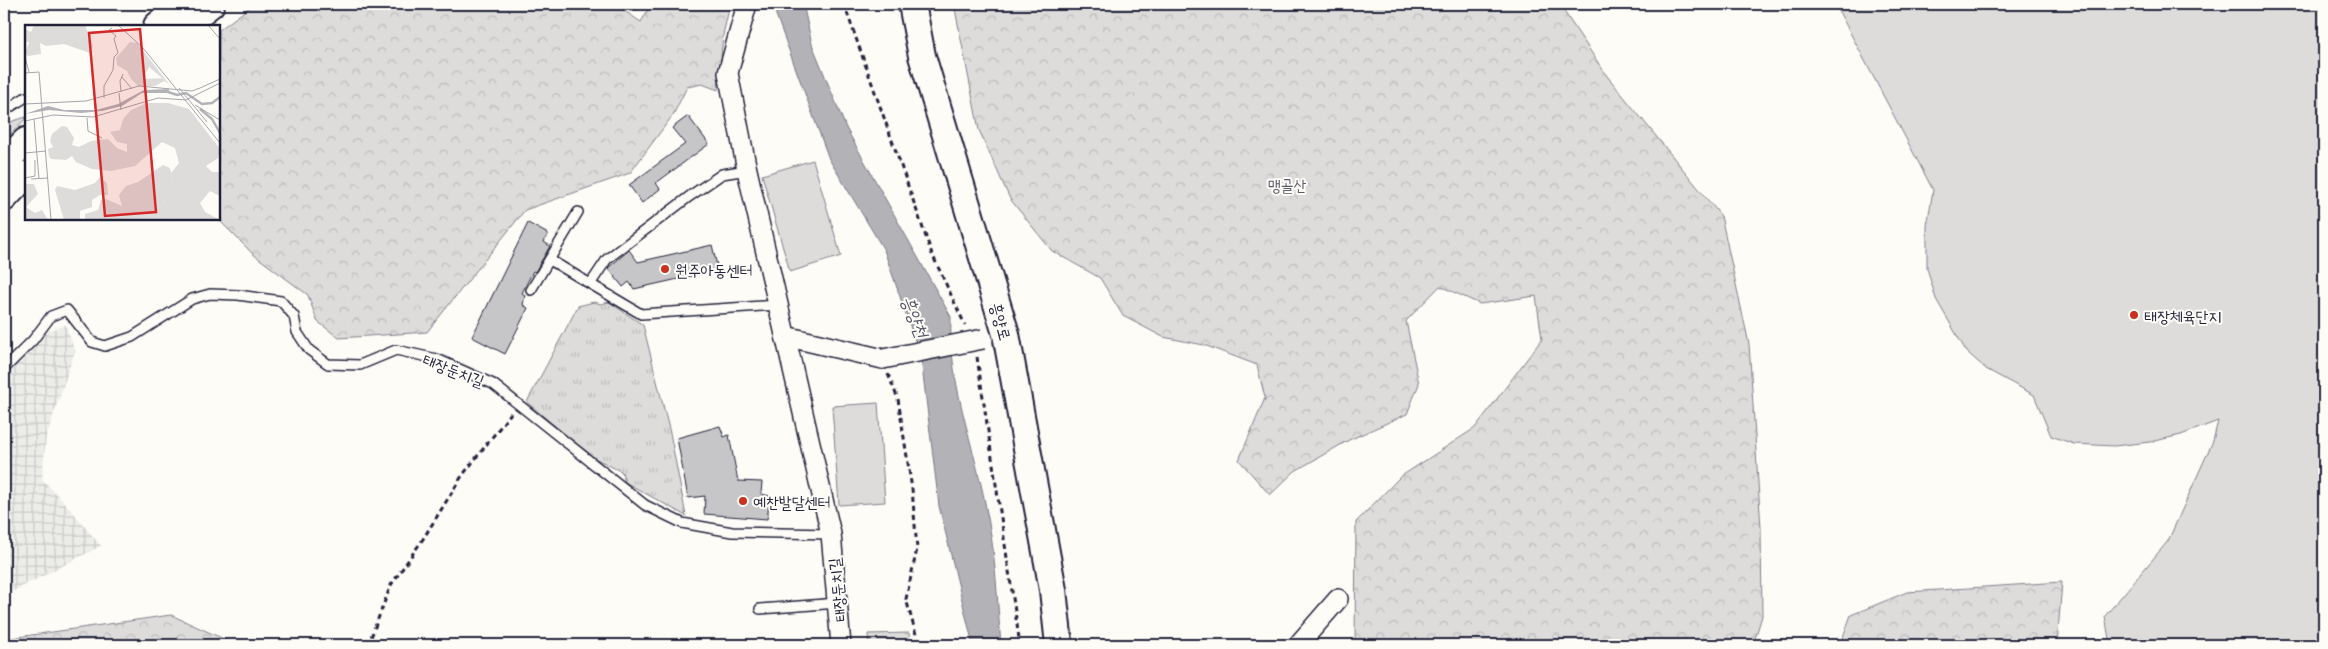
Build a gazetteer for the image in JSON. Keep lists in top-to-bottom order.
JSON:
{
  "streets": {
    "street": ["흥양로", "태장둔치길"]
  },
  "water": ["흥양천"],
  "parks": ["맹골산"],
  "places": ["원주아동센터", "태장체육단지", "예찬발달센터"]
}
